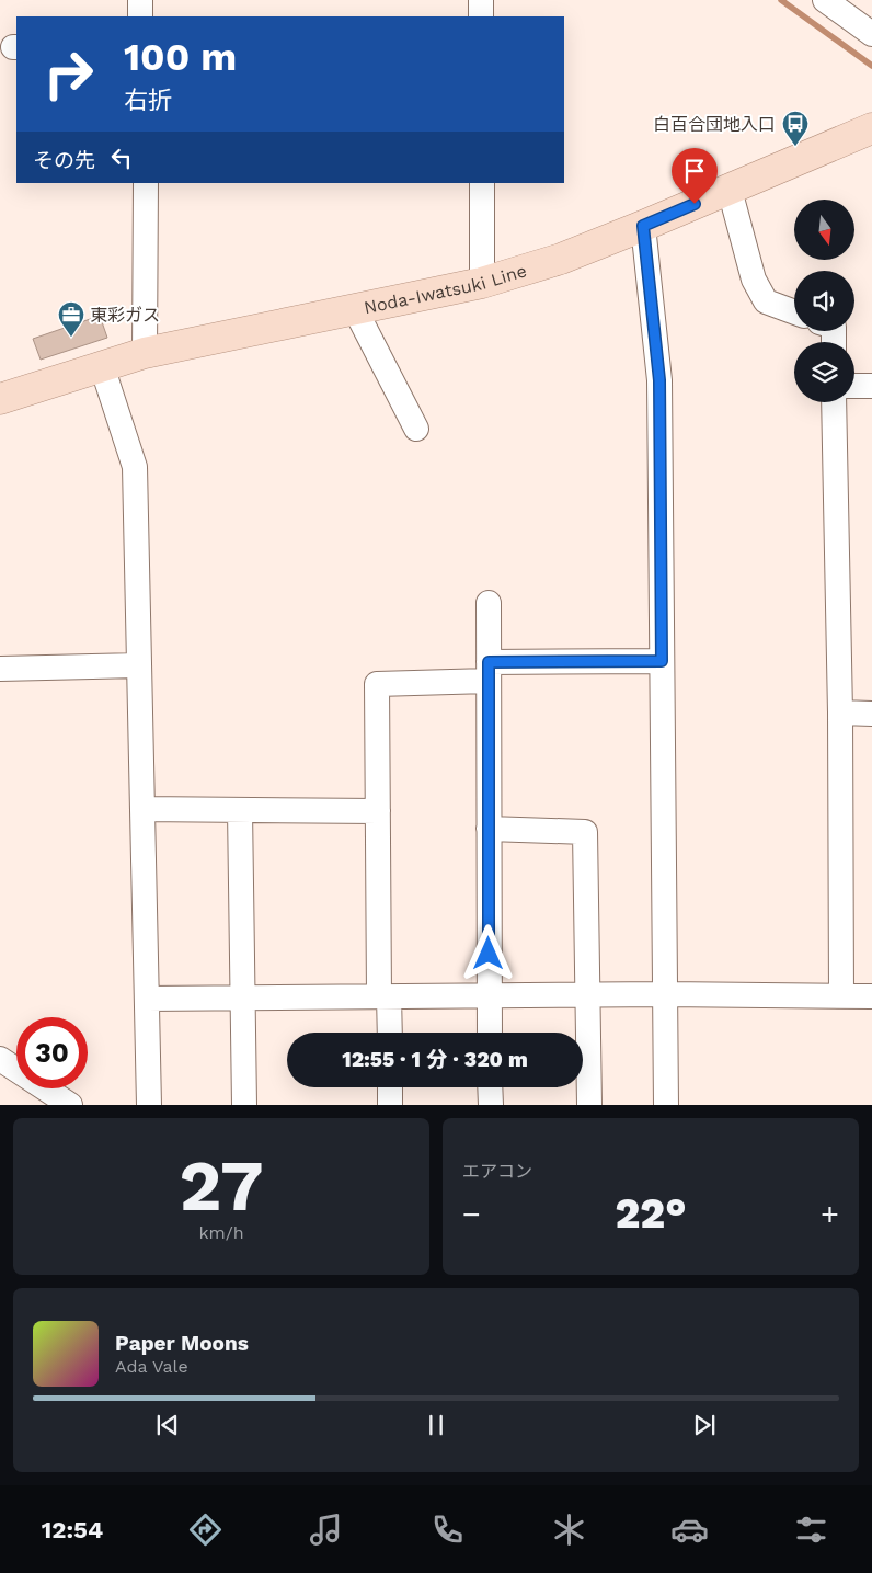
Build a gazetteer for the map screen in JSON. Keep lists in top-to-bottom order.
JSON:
{
  "streets": {
    "main road": ["Noda-Iwatsuki Line"]
  },
  "places": {
    "bus stop": ["白百合団地入口"],
    "office": ["東彩ガス"]
  },
  "north": "bottom",
  "page": {
    "turn": ["100 m", "右折"],
    "then": "その先",
    "limit": "30",
    "trip": "12:55 · 1 分 · 320 m",
    "tile": [
      ["27", "km/h"],
      "エアコン"
    ],
    "heat": ["−", "22°", "+"],
    "song": ["Paper Moons", "Ada Vale"],
    "tabs": "12:54"
  }
}
